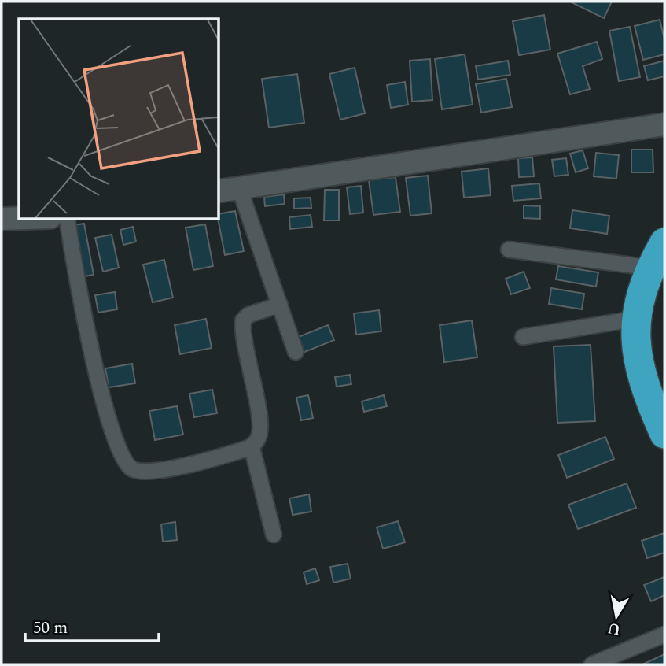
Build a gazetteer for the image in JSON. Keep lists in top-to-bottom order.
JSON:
{
  "scale_bar": "50 m",
  "north": "bottom"
}
